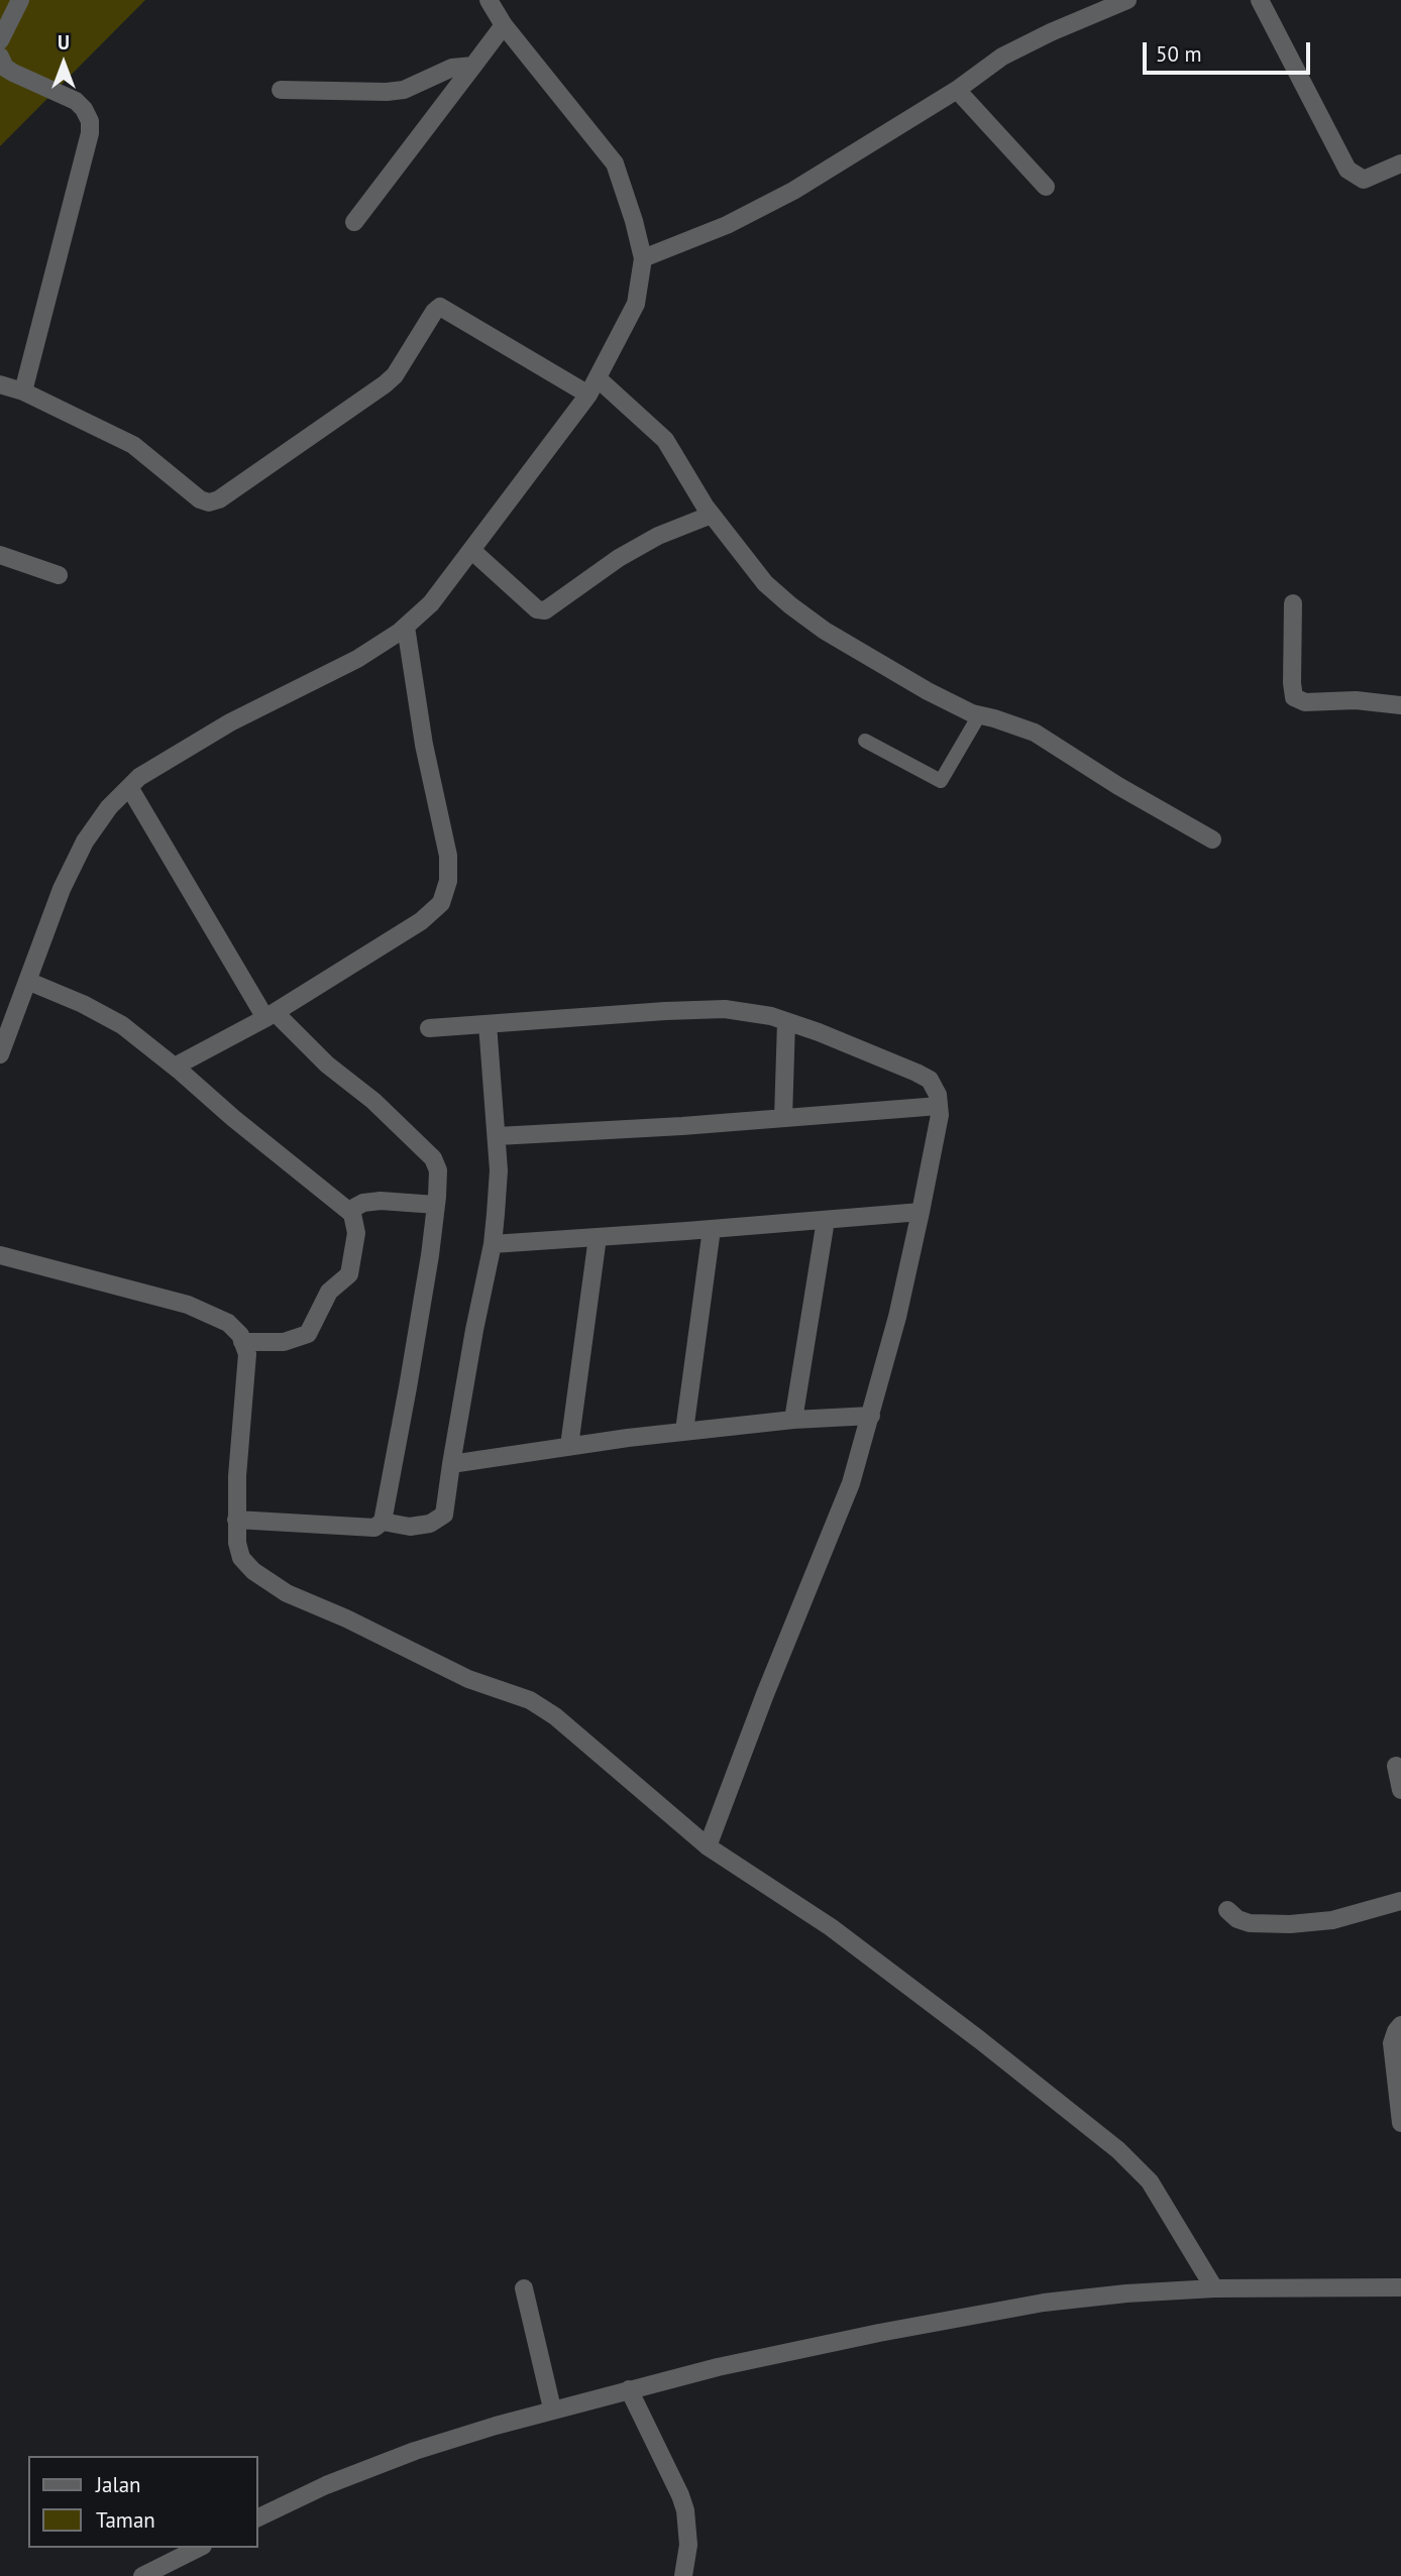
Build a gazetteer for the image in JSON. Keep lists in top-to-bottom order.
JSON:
{
  "legend": ["Jalan", "Taman"],
  "scale_bar": "50 m",
  "north": "top"
}
